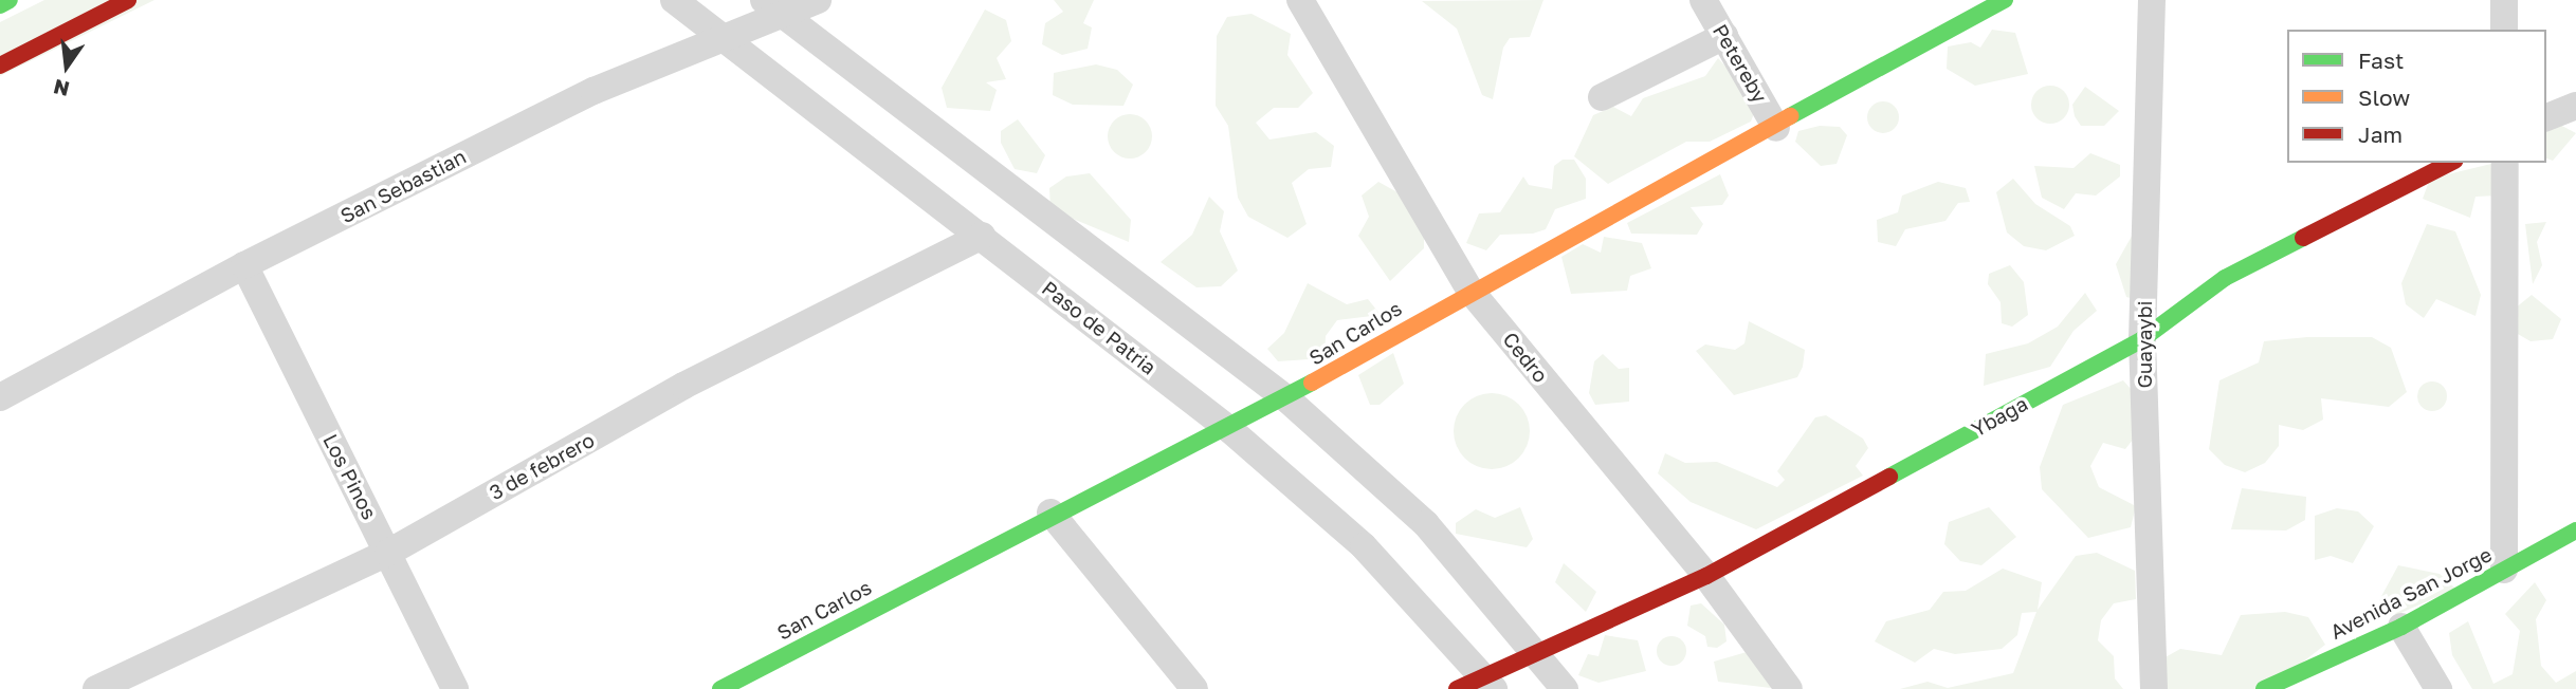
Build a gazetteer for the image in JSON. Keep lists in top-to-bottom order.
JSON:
{
  "streets": {
    "street": [
      "Petereby",
      "San Sebastian",
      "Paso de Patria",
      "San Carlos",
      "Guayaybi",
      "Cedro",
      "Ybaga",
      "3 de febrero",
      "Los Pinos",
      "Avenida San Jorge"
    ]
  },
  "crossings": [
    ["Petereby", "San Carlos"],
    ["San Sebastian", "Paso de Patria"],
    ["San Sebastian", "Los Pinos"],
    ["Paso de Patria", "San Carlos"],
    ["Paso de Patria", "Ybaga"],
    ["Paso de Patria", "3 de febrero"],
    ["San Carlos", "Cedro"],
    ["Guayaybi", "Ybaga"],
    ["Cedro", "Ybaga"],
    ["3 de febrero", "Los Pinos"]
  ],
  "legend": ["Fast", "Slow", "Jam"],
  "north": "bottom"
}
